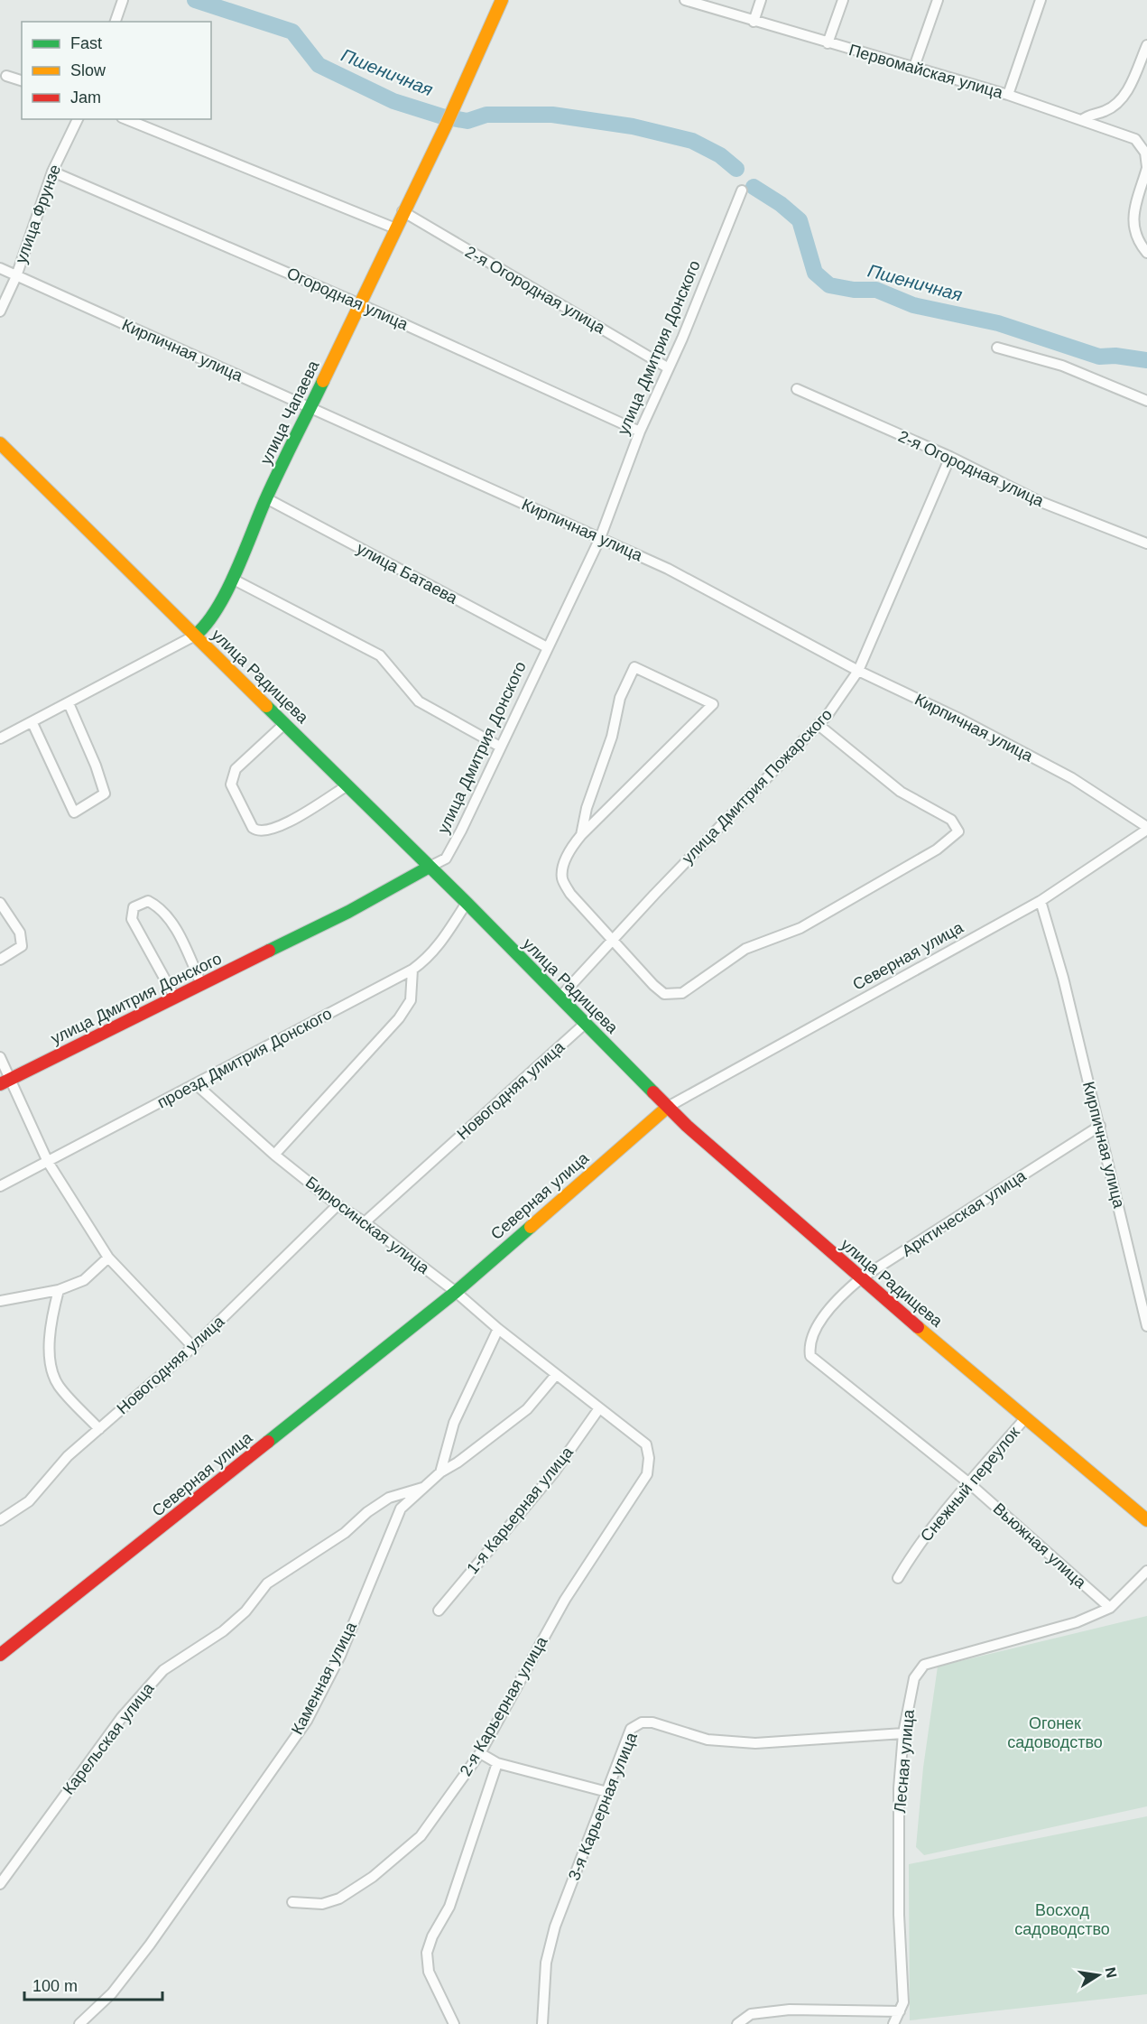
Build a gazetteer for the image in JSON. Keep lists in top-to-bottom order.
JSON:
{
  "streets": {
    "main road": [
      "улица Дмитрия Донского",
      "улица Чапаева",
      "улица Радищева",
      "Северная улица"
    ],
    "street": [
      "Первомайская улица",
      "улица Фрунзе",
      "2-я Огородная улица",
      "Огородная улица",
      "Кирпичная улица",
      "улица Батаева",
      "улица Дмитрия Пожарского",
      "проезд Дмитрия Донского",
      "Новогодняя улица",
      "Арктическая улица",
      "Бирюсинская улица",
      "Снежный переулок",
      "1-я Карьерная улица",
      "Вьюжная улица",
      "Каменная улица",
      "2-я Карьерная улица",
      "Карельская улица",
      "Лесная улица",
      "3-я Карьерная улица"
    ]
  },
  "crossings": [
    ["улица Фрунзе", "Огородная улица"],
    ["улица Фрунзе", "Кирпичная улица"],
    ["2-я Огородная улица", "улица Дмитрия Донского"],
    ["2-я Огородная улица", "улица Чапаева"],
    ["2-я Огородная улица", "улица Дмитрия Пожарского"],
    ["Огородная улица", "улица Дмитрия Донского"],
    ["Огородная улица", "улица Чапаева"],
    ["улица Дмитрия Донского", "Кирпичная улица"],
    ["улица Дмитрия Донского", "улица Батаева"],
    ["улица Дмитрия Донского", "улица Радищева"],
    ["Кирпичная улица", "улица Чапаева"],
    ["Кирпичная улица", "улица Дмитрия Пожарского"],
    ["Кирпичная улица", "Северная улица"],
    ["Кирпичная улица", "Арктическая улица"],
    ["улица Чапаева", "улица Батаева"],
    ["улица Чапаева", "улица Радищева"],
    ["улица Радищева", "улица Дмитрия Пожарского"],
    ["улица Радищева", "Северная улица"],
    ["улица Радищева", "проезд Дмитрия Донского"],
    ["улица Радищева", "Новогодняя улица"],
    ["улица Радищева", "Арктическая улица"],
    ["улица Радищева", "Снежный переулок"],
    ["Северная улица", "Бирюсинская улица"],
    ["проезд Дмитрия Донского", "Бирюсинская улица"],
    ["Новогодняя улица", "Бирюсинская улица"],
    ["Арктическая улица", "Снежный переулок"],
    ["Арктическая улица", "Вьюжная улица"],
    ["Бирюсинская улица", "1-я Карьерная улица"],
    ["Бирюсинская улица", "Каменная улица"],
    ["Бирюсинская улица", "2-я Карьерная улица"],
    ["Снежный переулок", "Вьюжная улица"],
    ["Вьюжная улица", "Лесная улица"],
    ["Каменная улица", "Карельская улица"],
    ["Лесная улица", "3-я Карьерная улица"]
  ],
  "water": ["Пшеничная"],
  "parks": ["Огонек садоводство", "Восход садоводство"],
  "legend": ["Fast", "Slow", "Jam"],
  "scale_bar": "100 m",
  "north": "right"
}
